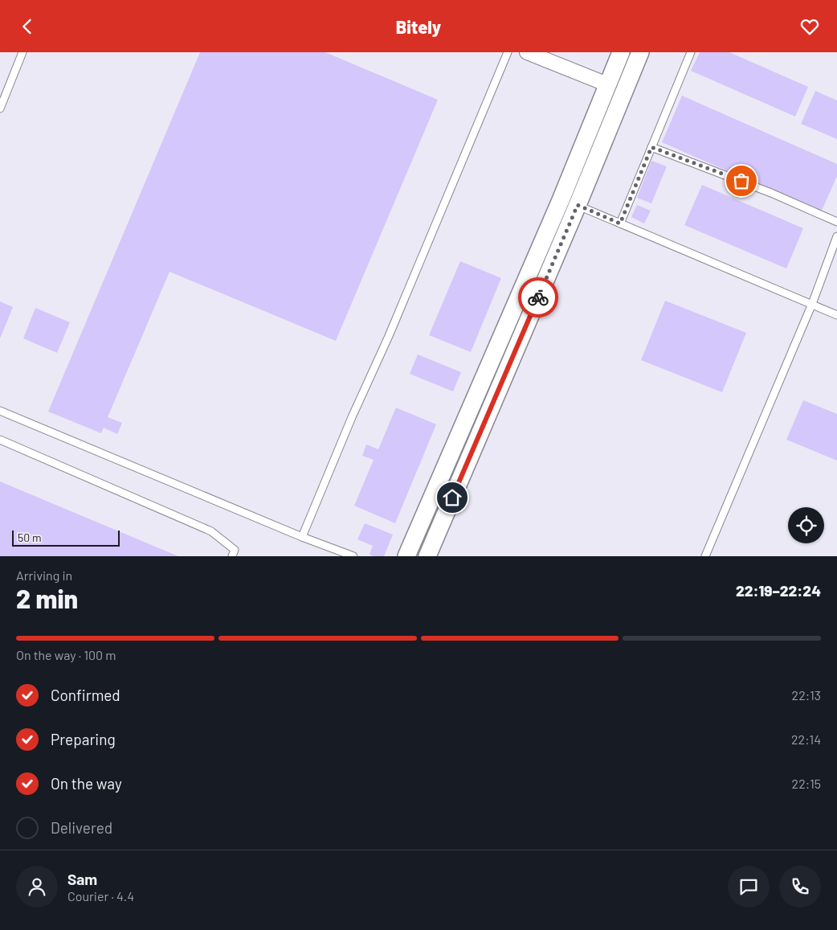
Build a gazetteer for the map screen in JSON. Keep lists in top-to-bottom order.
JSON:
{
  "scale_bar": "50 m",
  "page": {
    "header": "Bitely",
    "scale": "50 m",
    "heading": ["2 min", "Arriving in", "22:19–22:24"],
    "panel": ["Sam", "Courier · 4.4"],
    "bar": "On the way · 100 m",
    "list": [
      ["Confirmed", "22:13"],
      ["Preparing", "22:14"],
      ["On the way", "22:15"],
      "Delivered"
    ]
  }
}
